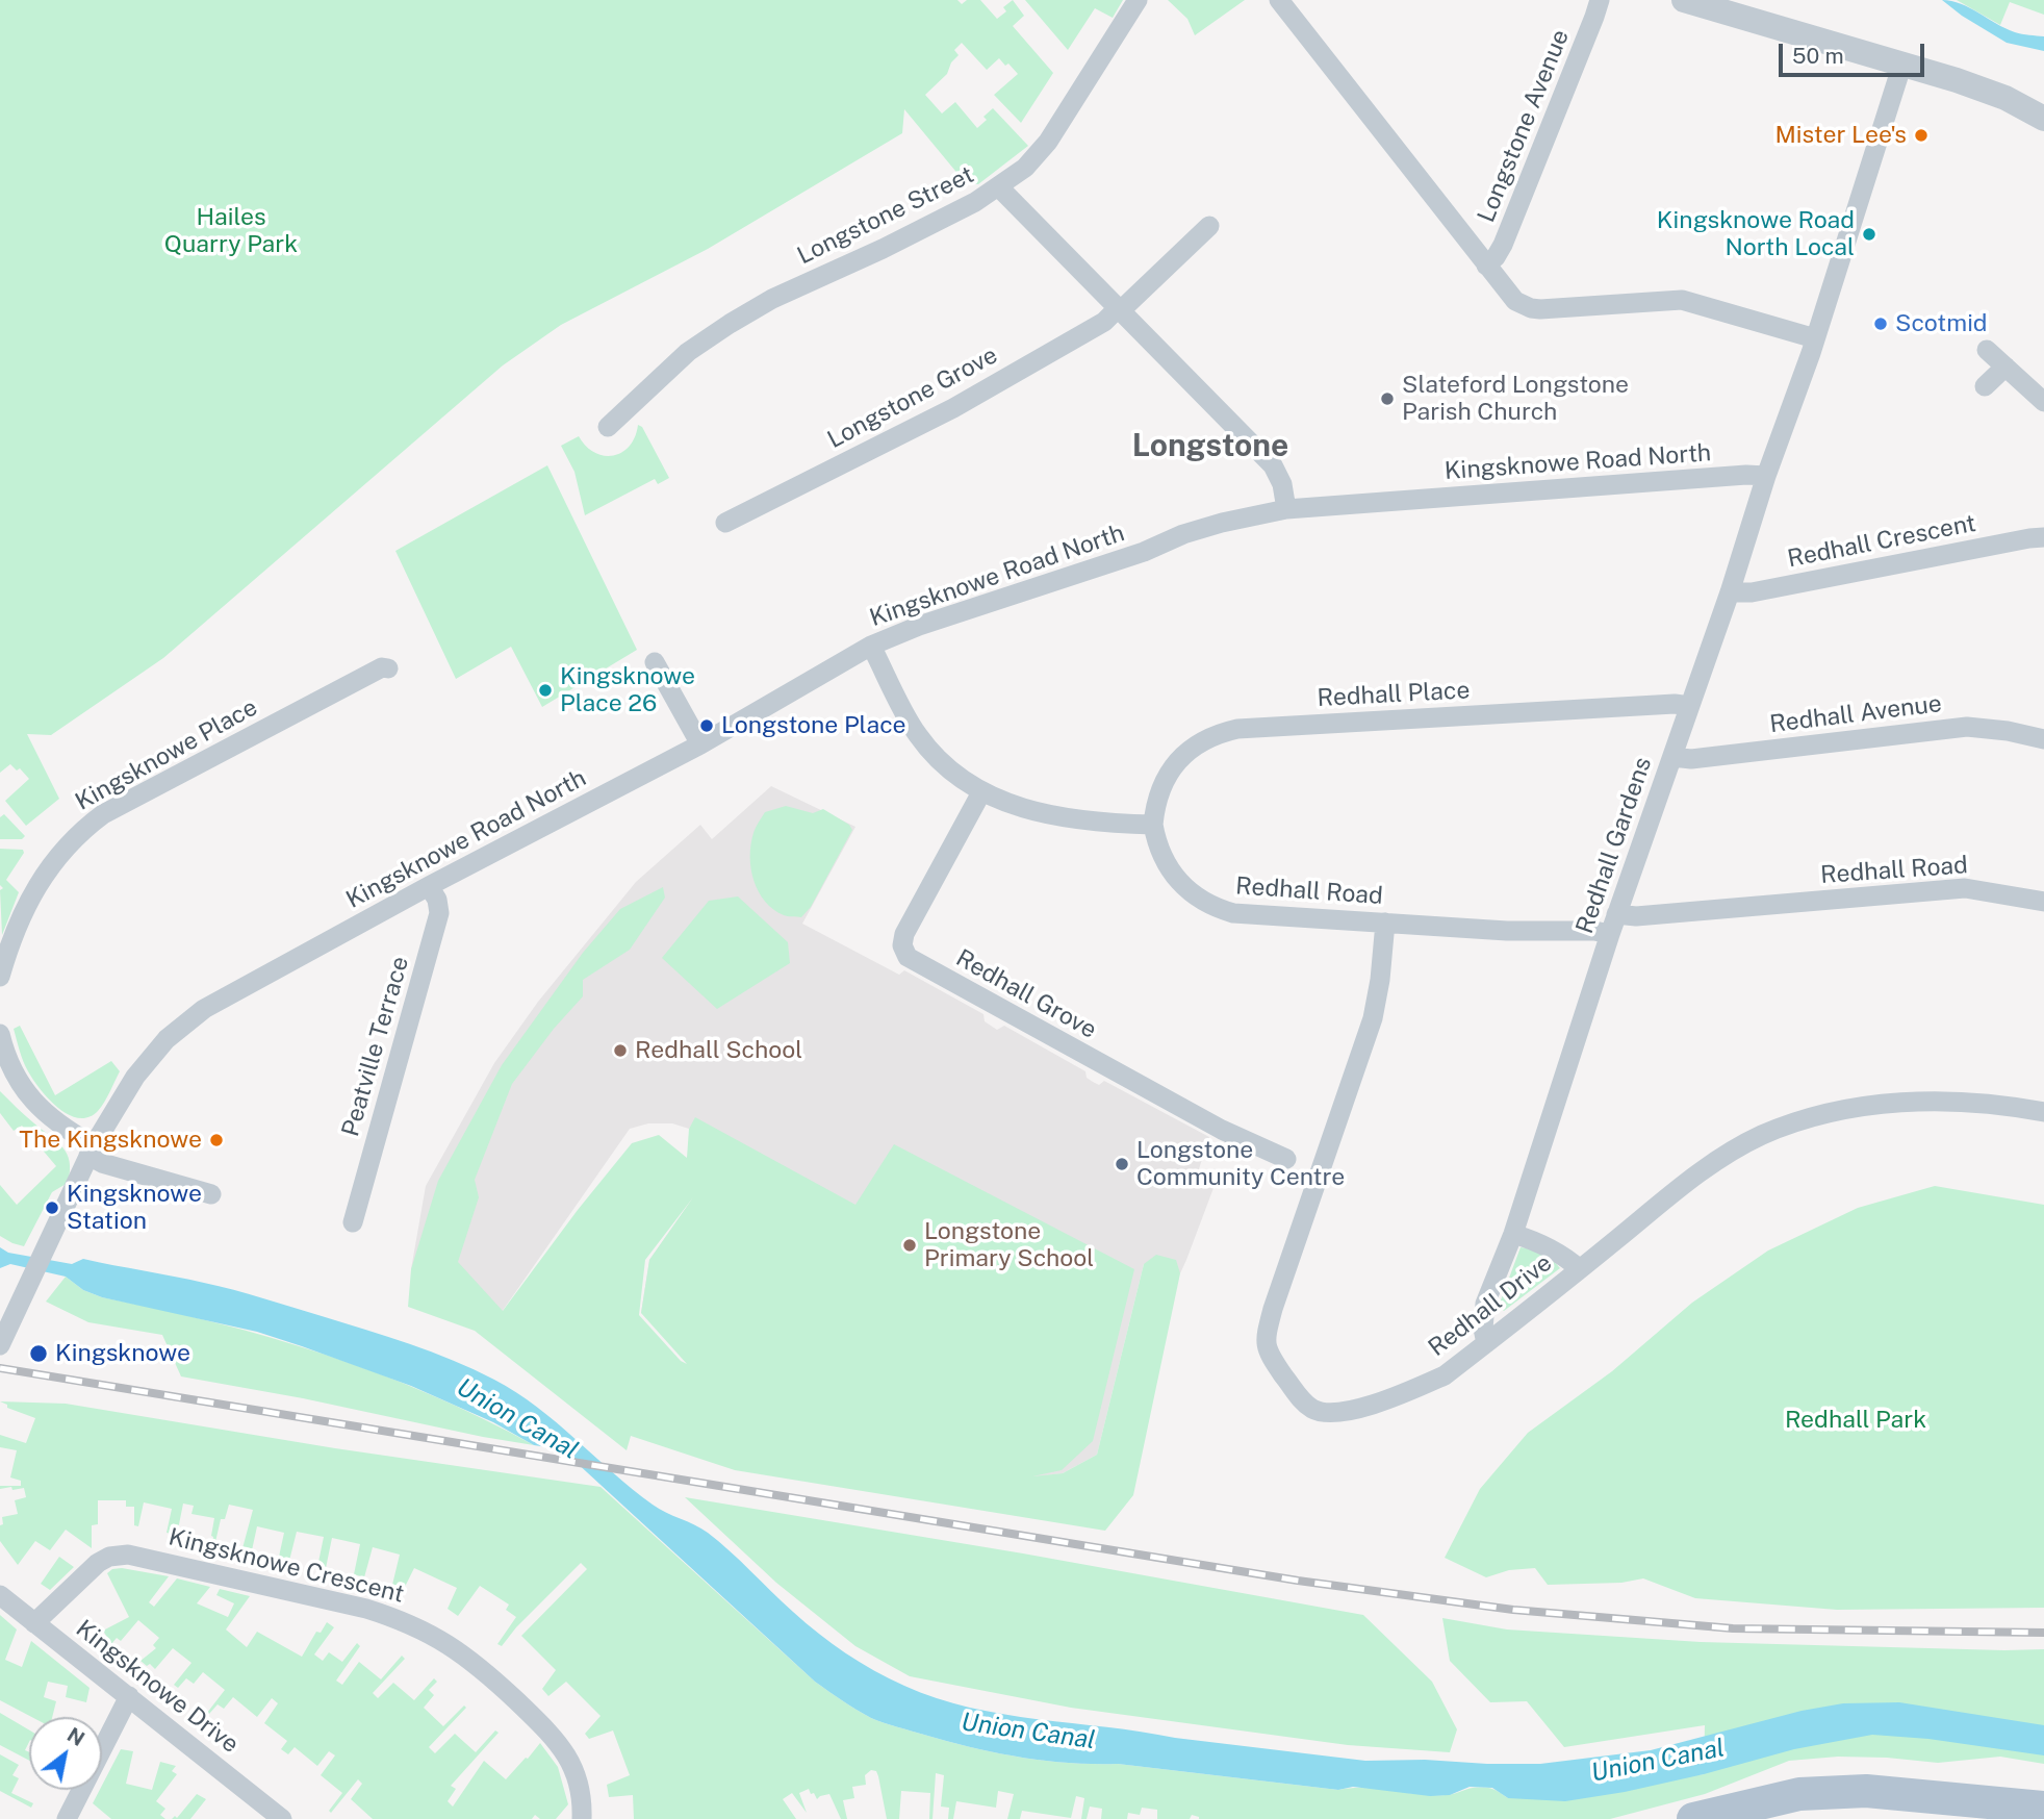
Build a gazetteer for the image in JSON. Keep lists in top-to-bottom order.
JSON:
{
  "streets": {
    "street": [
      "Longstone Avenue",
      "Longstone Street",
      "Longstone Grove",
      "Kingsknowe Road North",
      "Redhall Crescent",
      "Redhall Place",
      "Redhall Avenue",
      "Kingsknowe Place",
      "Redhall Gardens",
      "Redhall Road",
      "Redhall Grove",
      "Peatville Terrace",
      "Redhall Drive",
      "Kingsknowe Crescent",
      "Kingsknowe Drive"
    ]
  },
  "crossings": [
    ["Kingsknowe Road North", "Redhall Gardens"],
    ["Kingsknowe Road North", "Peatville Terrace"],
    ["Redhall Crescent", "Redhall Gardens"],
    ["Redhall Place", "Redhall Gardens"],
    ["Redhall Place", "Redhall Road"],
    ["Redhall Avenue", "Redhall Gardens"],
    ["Redhall Gardens", "Redhall Road"],
    ["Redhall Gardens", "Redhall Drive"],
    ["Redhall Road", "Redhall Drive"],
    ["Kingsknowe Crescent", "Kingsknowe Drive"]
  ],
  "districts": ["Longstone"],
  "water": ["Union Canal"],
  "parks": ["Hailes Quarry Park", "Redhall Park"],
  "places": [
    "Mister Lee's",
    "Kingsknowe Road North Local",
    "Scotmid",
    "Slateford Longstone Parish Church",
    "Kingsknowe Place 26",
    "Longstone Place",
    "Redhall School",
    "The Kingsknowe",
    "Longstone Community Centre",
    "Kingsknowe Station",
    "Longstone Primary School",
    "Kingsknowe"
  ],
  "scale_bar": "50 m",
  "north": "top right"
}
